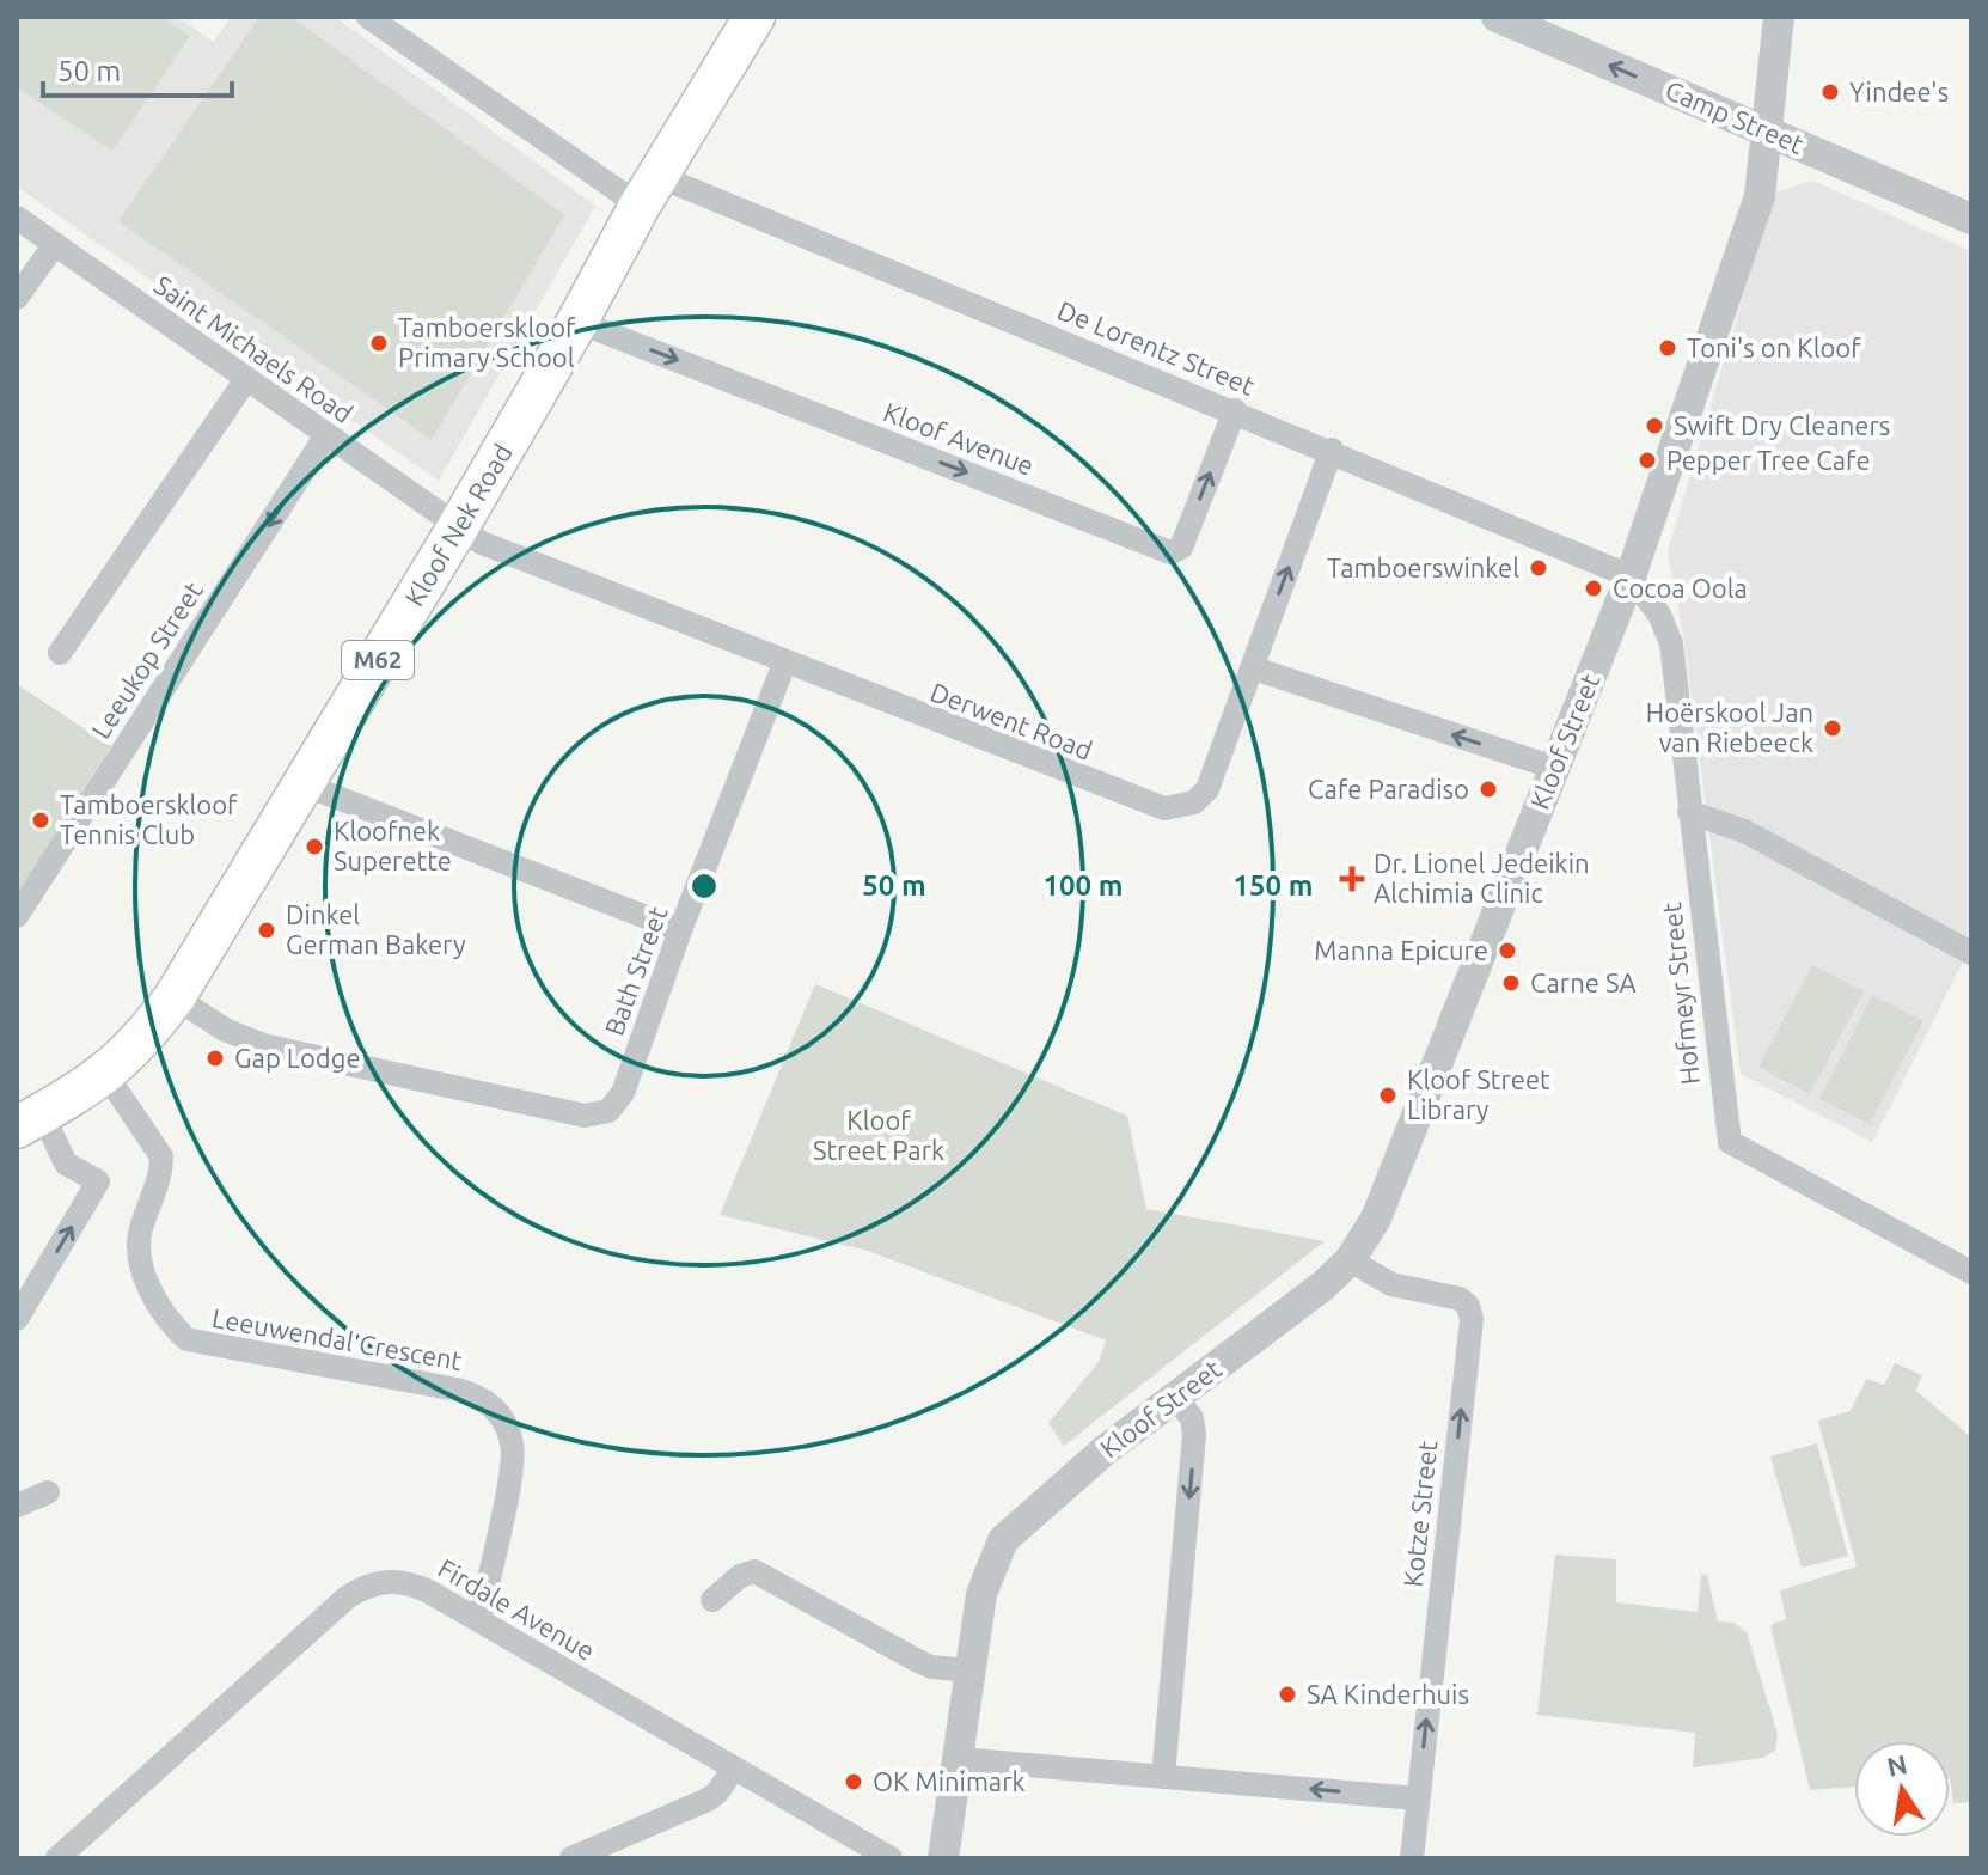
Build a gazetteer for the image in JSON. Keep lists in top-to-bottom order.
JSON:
{
  "streets": {
    "main road": ["Kloof Nek Road", "M62"],
    "street": [
      "Camp Street",
      "De Lorentz Street",
      "Saint Michaels Road",
      "Kloof Avenue",
      "Leeukop Street",
      "Derwent Road",
      "Kloof Street",
      "Bath Street",
      "Hofmeyr Street",
      "Leeuwendal Crescent",
      "Kotze Street",
      "Firdale Avenue"
    ]
  },
  "crossings": [
    ["Camp Street", "Kloof Street"],
    ["De Lorentz Street", "Kloof Avenue"],
    ["De Lorentz Street", "Kloof Nek Road"],
    ["De Lorentz Street", "Derwent Road"],
    ["De Lorentz Street", "Kloof Street"],
    ["De Lorentz Street", "Hofmeyr Street"],
    ["Saint Michaels Road", "Kloof Nek Road"],
    ["Saint Michaels Road", "Leeukop Street"],
    ["Saint Michaels Road", "Derwent Road"],
    ["Kloof Avenue", "Kloof Nek Road"],
    ["Kloof Nek Road", "Derwent Road"],
    ["Kloof Nek Road", "Bath Street"],
    ["Kloof Nek Road", "Leeuwendal Crescent"],
    ["Derwent Road", "Bath Street"],
    ["Kloof Street", "Hofmeyr Street"],
    ["Kloof Street", "Kotze Street"],
    ["Leeuwendal Crescent", "Firdale Avenue"]
  ],
  "one_way": ["Camp Street", "Kloof Avenue", "Kotze Street"],
  "parks": ["Kloof Street Park"],
  "places": {
    "other": [
      "Yindee's",
      "Tamboerskloof Primary School",
      "Toni's on Kloof",
      "Swift Dry Cleaners",
      "Pepper Tree Cafe",
      "Tamboerswinkel",
      "Cocoa Oola",
      "Hoërskool Jan van Riebeeck",
      "Cafe Paradiso",
      "Tamboerskloof Tennis Club",
      "Kloofnek Superette",
      "Dinkel German Bakery",
      "Manna Epicure",
      "Carne SA",
      "Gap Lodge",
      "Kloof Street Library",
      "SA Kinderhuis",
      "OK Minimark"
    ],
    "health": ["Dr. Lionel Jedeikin Alchimia Clinic"]
  },
  "scale_bar": "50 m",
  "north": "top",
  "rings": ["50 m", "100 m", "150 m"]
}
